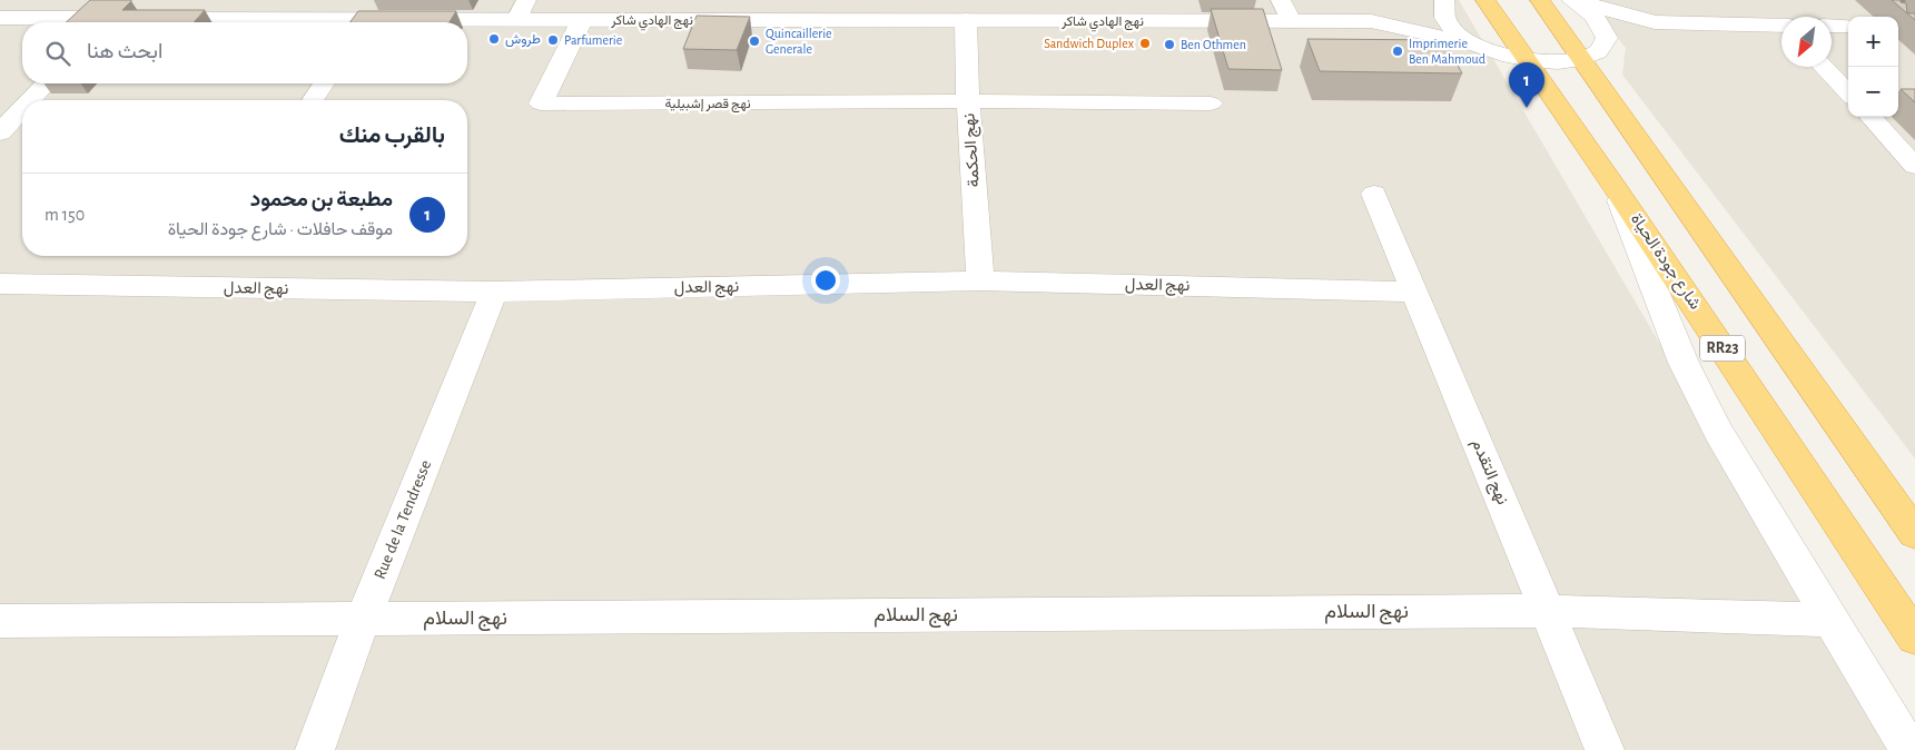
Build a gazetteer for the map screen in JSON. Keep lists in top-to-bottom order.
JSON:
{
  "streets": {
    "highway": ["شارع جودة الحياة", "RR23"],
    "street": [
      "نهج الهادي شاكر",
      "نهج قصر إشبيلية",
      "نهج الحكمة",
      "نهج العدل",
      "نهج التقدم",
      "Rue de la Tendresse",
      "نهج السلام"
    ]
  },
  "crossings": [
    ["نهج الهادي شاكر", "نهج قصر إشبيلية"],
    ["نهج الهادي شاكر", "نهج الحكمة"],
    ["نهج قصر إشبيلية", "نهج الحكمة"],
    ["نهج الحكمة", "نهج العدل"],
    ["نهج العدل", "نهج التقدم"],
    ["نهج العدل", "Rue de la Tendresse"],
    ["نهج التقدم", "نهج السلام"],
    ["Rue de la Tendresse", "نهج السلام"]
  ],
  "places": [
    "طروش",
    "Parfumerie",
    "Quincaillerie Generale",
    "Sandwich Duplex",
    "Ben Othmen",
    "Imprimerie Ben Mahmoud"
  ],
  "north": "bottom left",
  "page": {
    "map_buttons": ["+", "−"],
    "search": "ابحث هنا",
    "pins": "1",
    "heading": "بالقرب منك",
    "list": [
      {
        "mark": "1",
        "name": "مطبعة بن محمود",
        "note": "موقف حافلات · شارع جودة الحياة",
        "value": "150 m"
      }
    ]
  }
}
